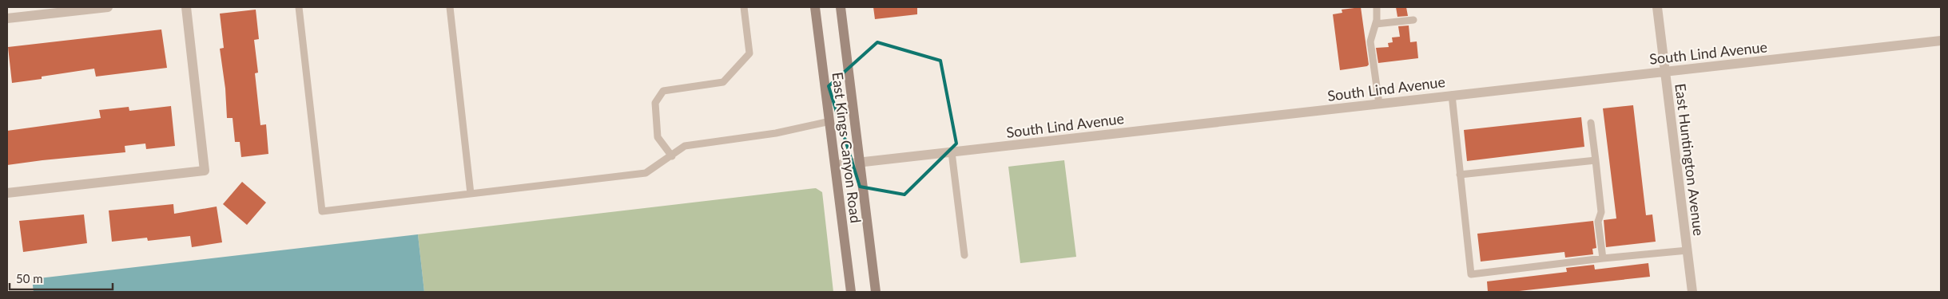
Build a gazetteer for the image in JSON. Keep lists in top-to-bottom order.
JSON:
{
  "streets": {
    "main road": ["East Kings Canyon Road"],
    "street": ["South Lind Avenue", "East Huntington Avenue"]
  },
  "crossings": [
    ["South Lind Avenue", "East Kings Canyon Road"],
    ["South Lind Avenue", "East Huntington Avenue"]
  ],
  "scale_bar": "50 m"
}
